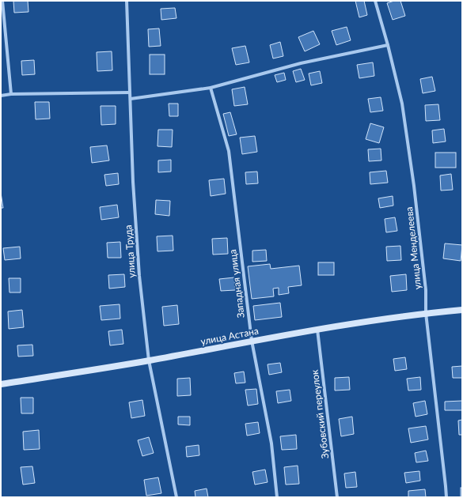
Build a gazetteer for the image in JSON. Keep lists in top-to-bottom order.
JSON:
{
  "streets": {
    "street": [
      "улица Менделеева",
      "улица Труда",
      "Западная улица",
      "улица Астана",
      "Зубовский переулок"
    ]
  },
  "crossings": [
    ["улица Менделеева", "улица Астана"],
    ["улица Труда", "улица Астана"],
    ["Западная улица", "улица Астана"],
    ["улица Астана", "Зубовский переулок"]
  ]
}
